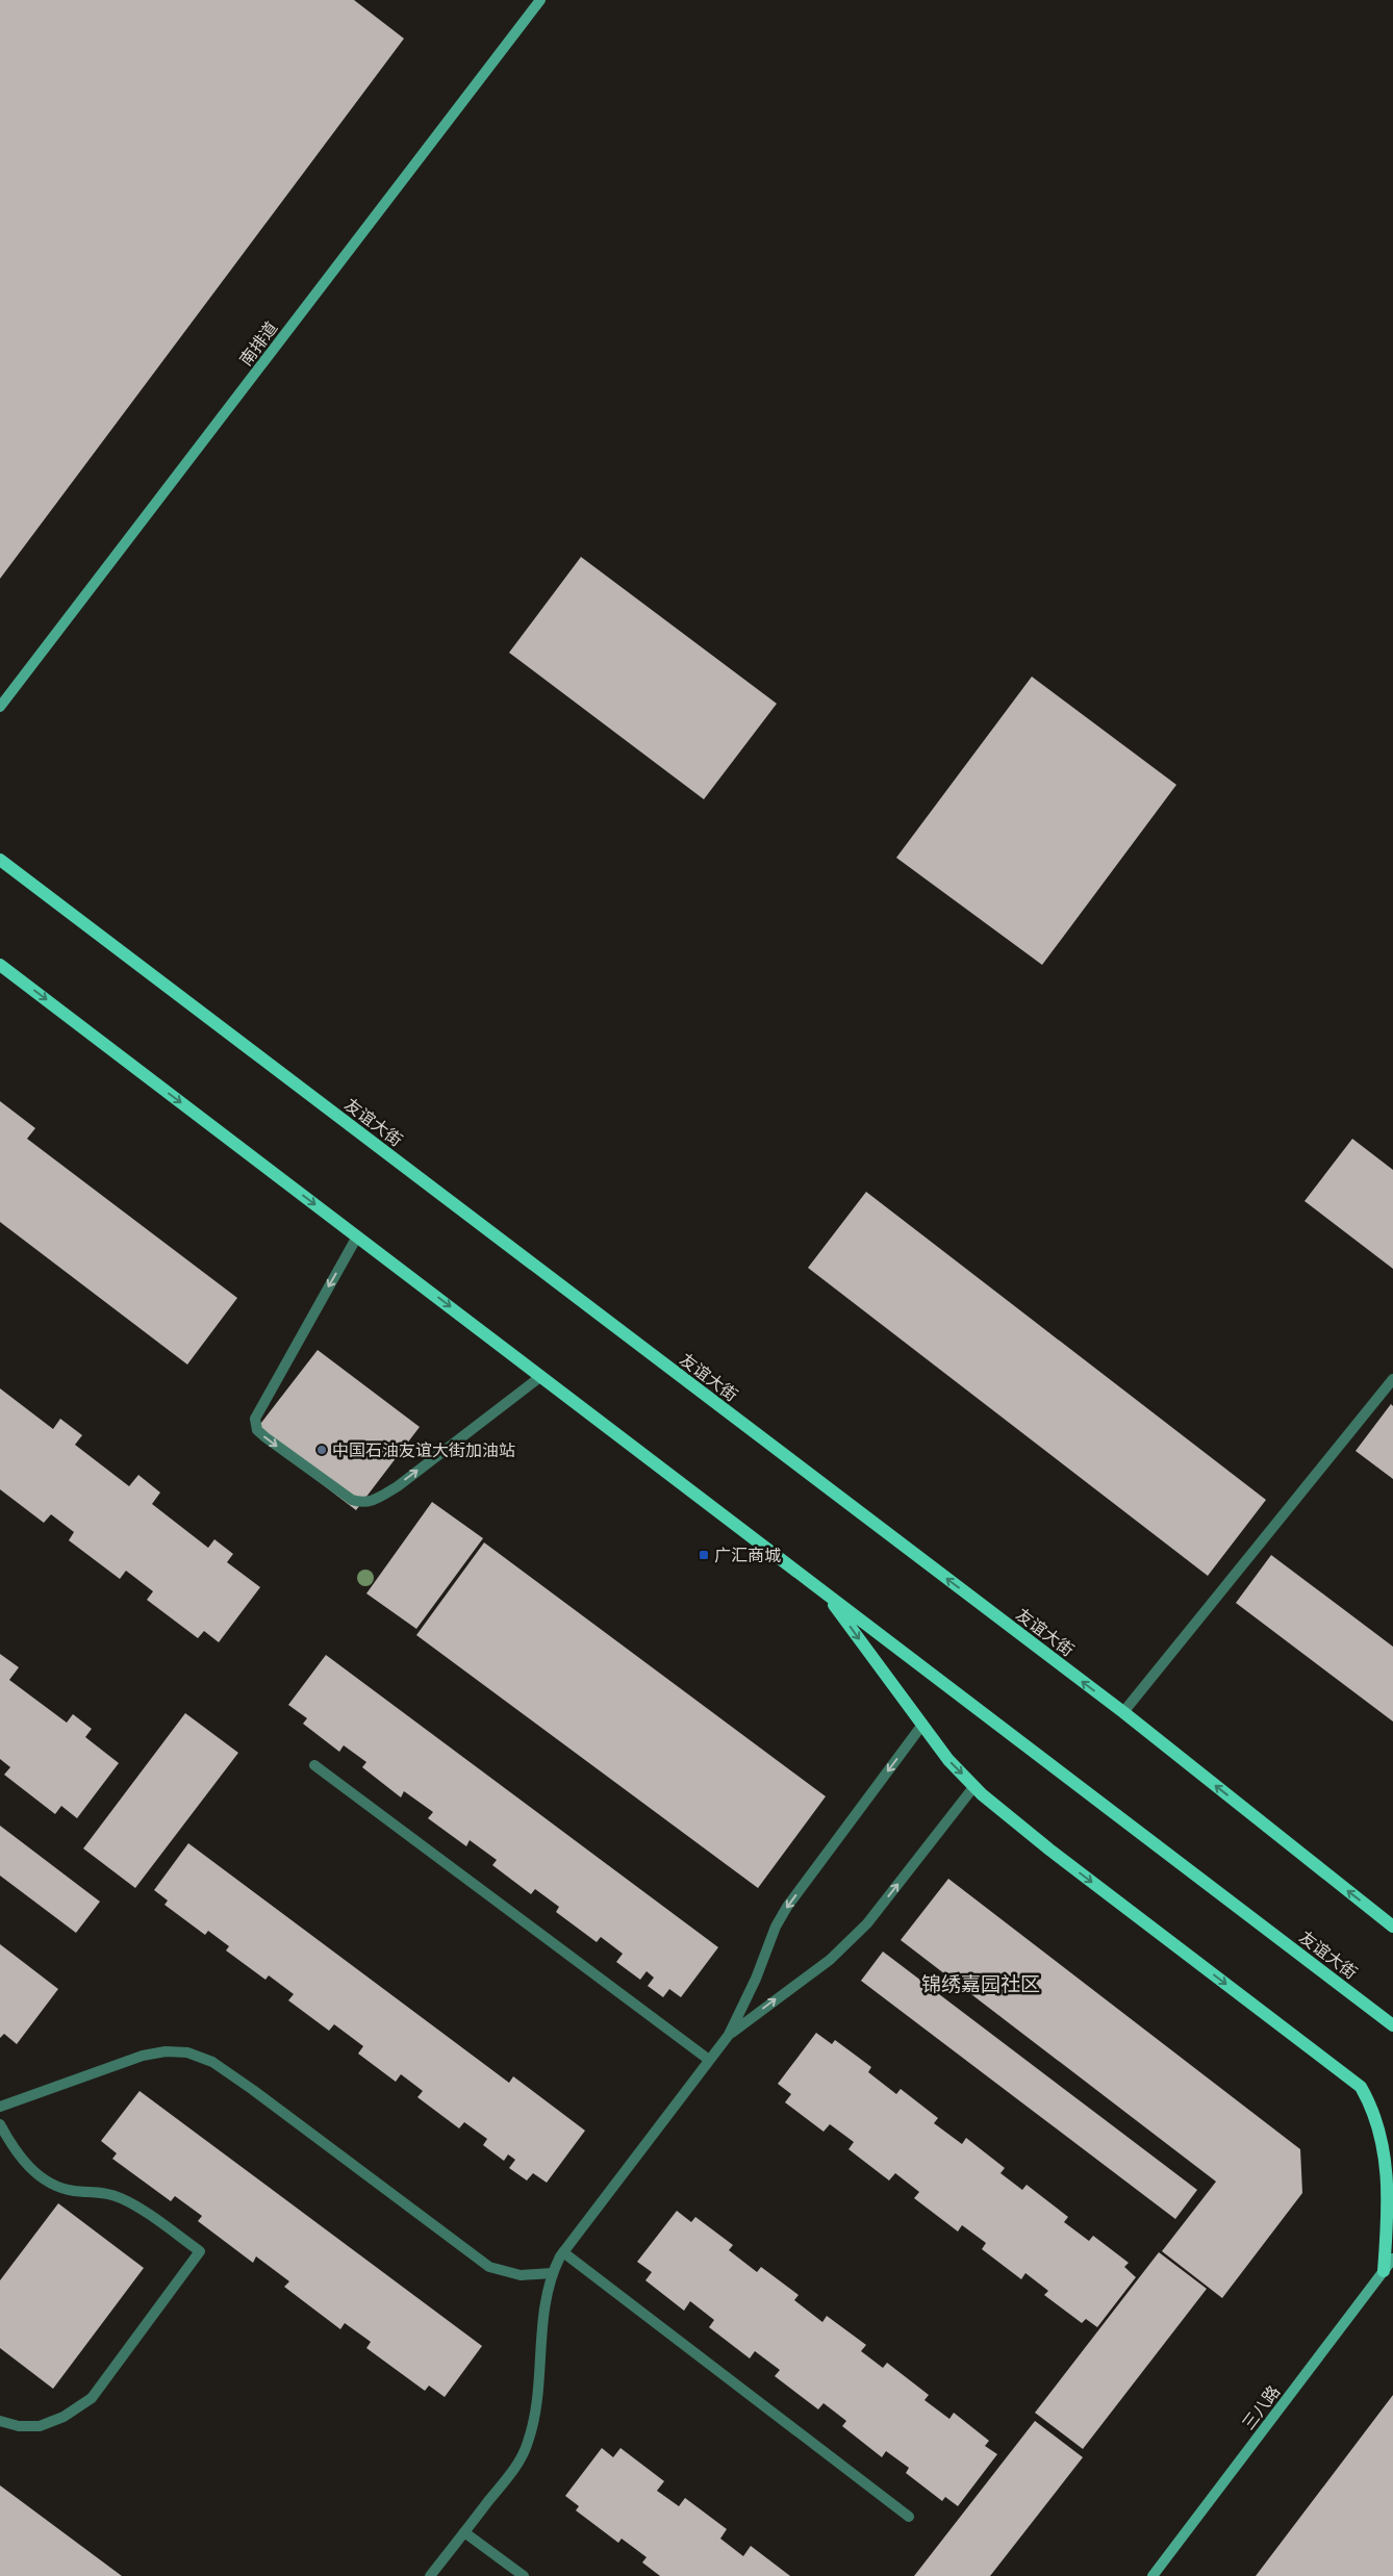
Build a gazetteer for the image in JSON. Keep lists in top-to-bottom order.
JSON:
{
  "streets": {
    "main road": ["友谊大街"],
    "street": ["南排道", "三八路"]
  },
  "districts": ["锦绣嘉园社区"],
  "places": {
    "other": ["中国石油友谊大街加油站"],
    "transit": ["广汇商城"]
  }
}
